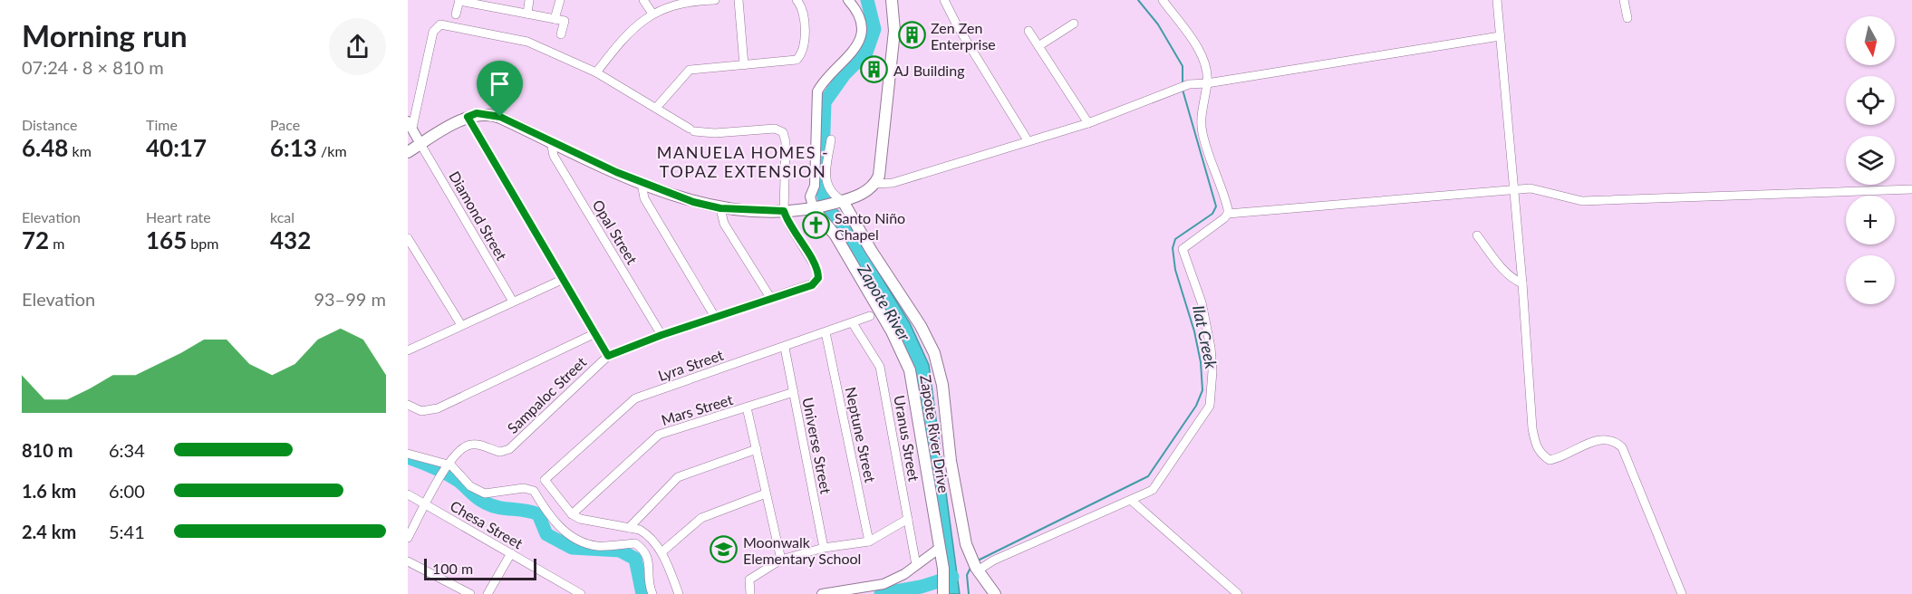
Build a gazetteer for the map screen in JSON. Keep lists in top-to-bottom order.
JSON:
{
  "streets": {
    "main road": ["Zapote River Drive"],
    "street": [
      "Diamond Street",
      "Opal Street",
      "Lyra Street",
      "Sampaloc Street",
      "Mars Street",
      "Neptune Street",
      "Uranus Street",
      "Universe Street",
      "Chesa Street"
    ]
  },
  "crossings": [
    ["Lyra Street", "Mars Street"],
    ["Lyra Street", "Neptune Street"],
    ["Lyra Street", "Uranus Street"],
    ["Lyra Street", "Universe Street"],
    ["Mars Street", "Universe Street"]
  ],
  "districts": ["MANUELA HOMES - TOPAZ EXTENSION"],
  "water": ["Zapote River", "Ilat Creek"],
  "places": {
    "building": ["Zen Zen Enterprise", "AJ Building"],
    "church": ["Santo Niño Chapel"],
    "school or university": ["Moonwalk Elementary School"]
  },
  "scale_bar": "100 m",
  "north": "bottom",
  "page": {
    "heading": ["Morning run", "07:24 · 8 × 810 m"],
    "map_buttons": ["+", "−"],
    "stats": [
      ["Distance", "6.48 km"],
      ["Time", "40:17"],
      ["Pace", "6:13 /km"],
      ["Elevation", "72 m"],
      ["Heart rate", "165 bpm"],
      ["kcal", "432"]
    ],
    "chart": ["Elevation", "93–99 m"],
    "list": [
      {
        "name": "810 m",
        "note": "6:34"
      },
      {
        "name": "1.6 km",
        "note": "6:00"
      },
      {
        "name": "2.4 km",
        "note": "5:41"
      }
    ],
    "scale": "100 m"
  }
}
